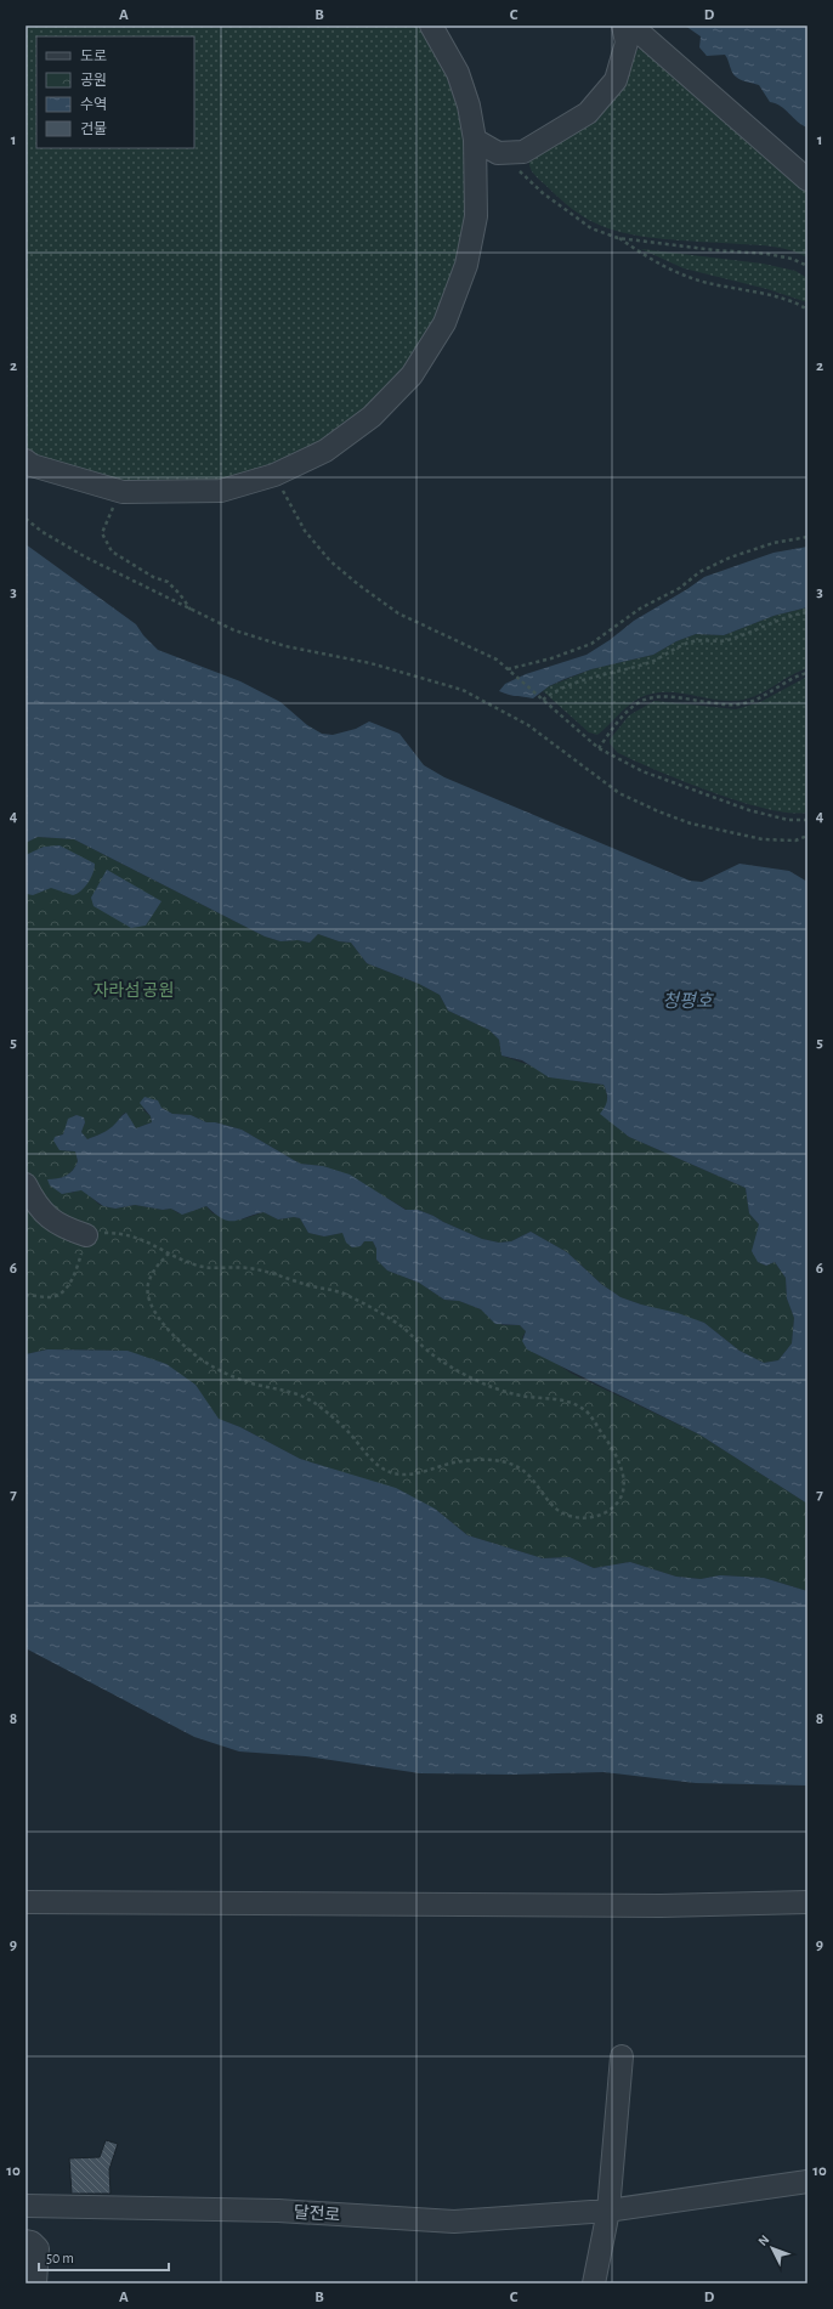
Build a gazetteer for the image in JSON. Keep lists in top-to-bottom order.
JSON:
{
  "streets": {
    "street": ["달전로"]
  },
  "water": ["청평호"],
  "parks": ["자라섬 공원"],
  "legend": [
    "도로",
    "공원",
    "수역",
    "건물"
  ],
  "scale_bar": "50 m",
  "north": "top left",
  "grid": {
    "columns": [
      "A",
      "B",
      "C",
      "D"
    ],
    "rows": [
      "1",
      "2",
      "3",
      "4",
      "5",
      "6",
      "7",
      "8",
      "9",
      "10"
    ]
  }
}
